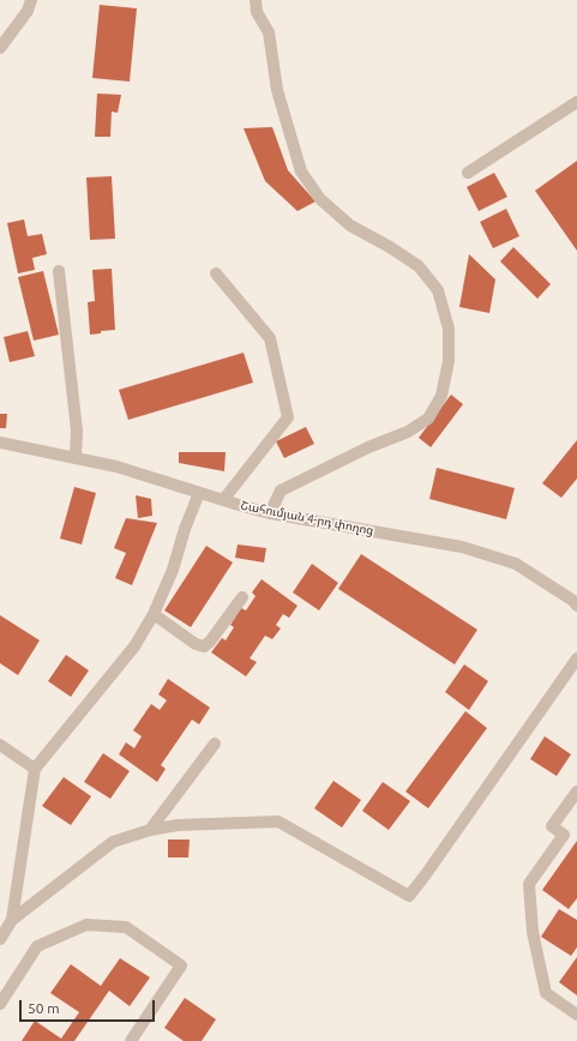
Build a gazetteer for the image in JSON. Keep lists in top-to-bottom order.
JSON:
{
  "streets": {
    "street": ["Շահումյան 4-րդ փողոց"]
  },
  "scale_bar": "50 m"
}
